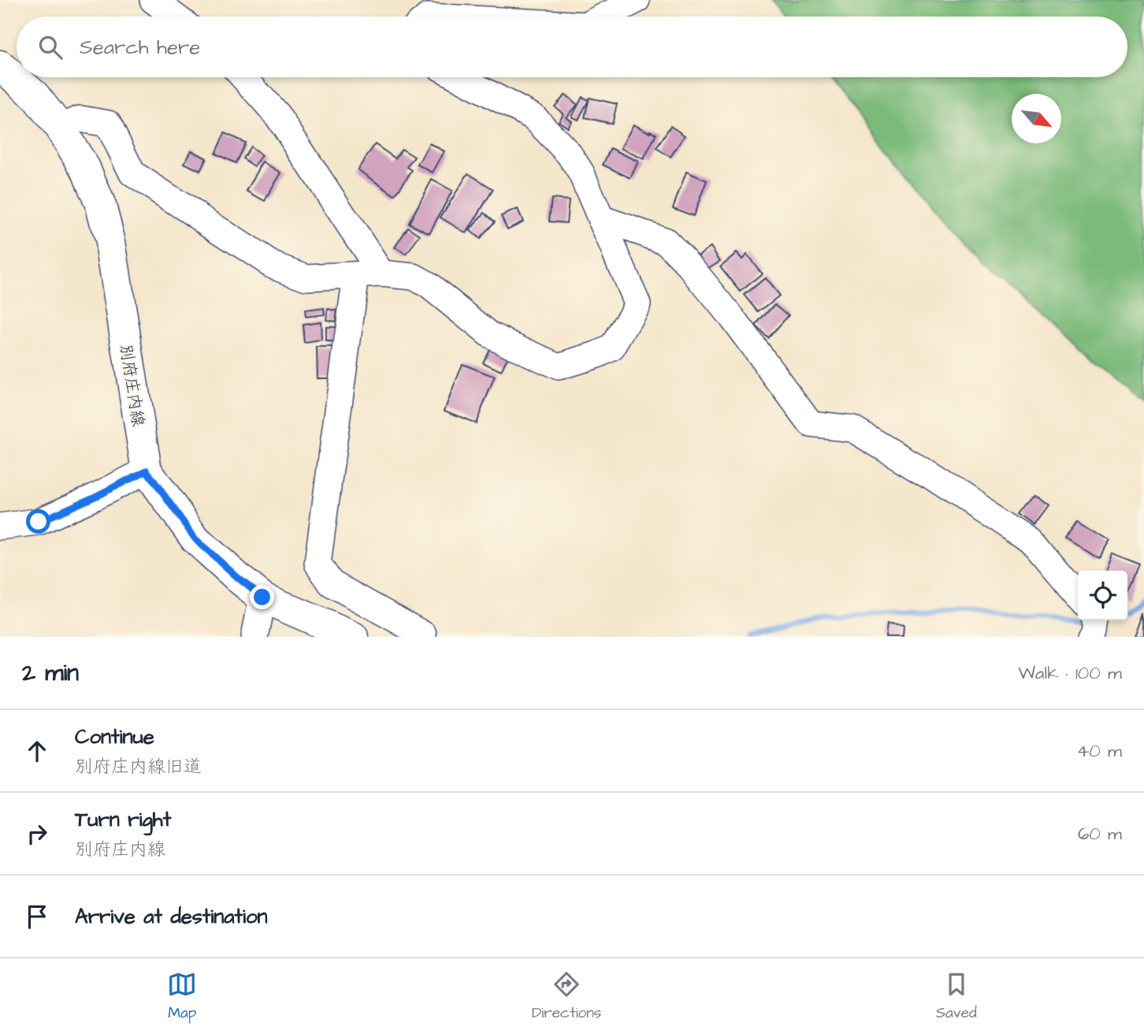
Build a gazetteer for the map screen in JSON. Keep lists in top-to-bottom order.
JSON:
{
  "streets": {
    "main road": ["別府庄内線"]
  },
  "north": "bottom right",
  "page": {
    "search": "Search here",
    "heading": ["2 min", "Walk · 100 m"],
    "list": [
      ["Continue", "別府庄内線旧道", "40 m"],
      ["Turn right", "別府庄内線", "60 m"],
      "Arrive at destination"
    ],
    "nav": ["Map", "Directions", "Saved"]
  }
}
